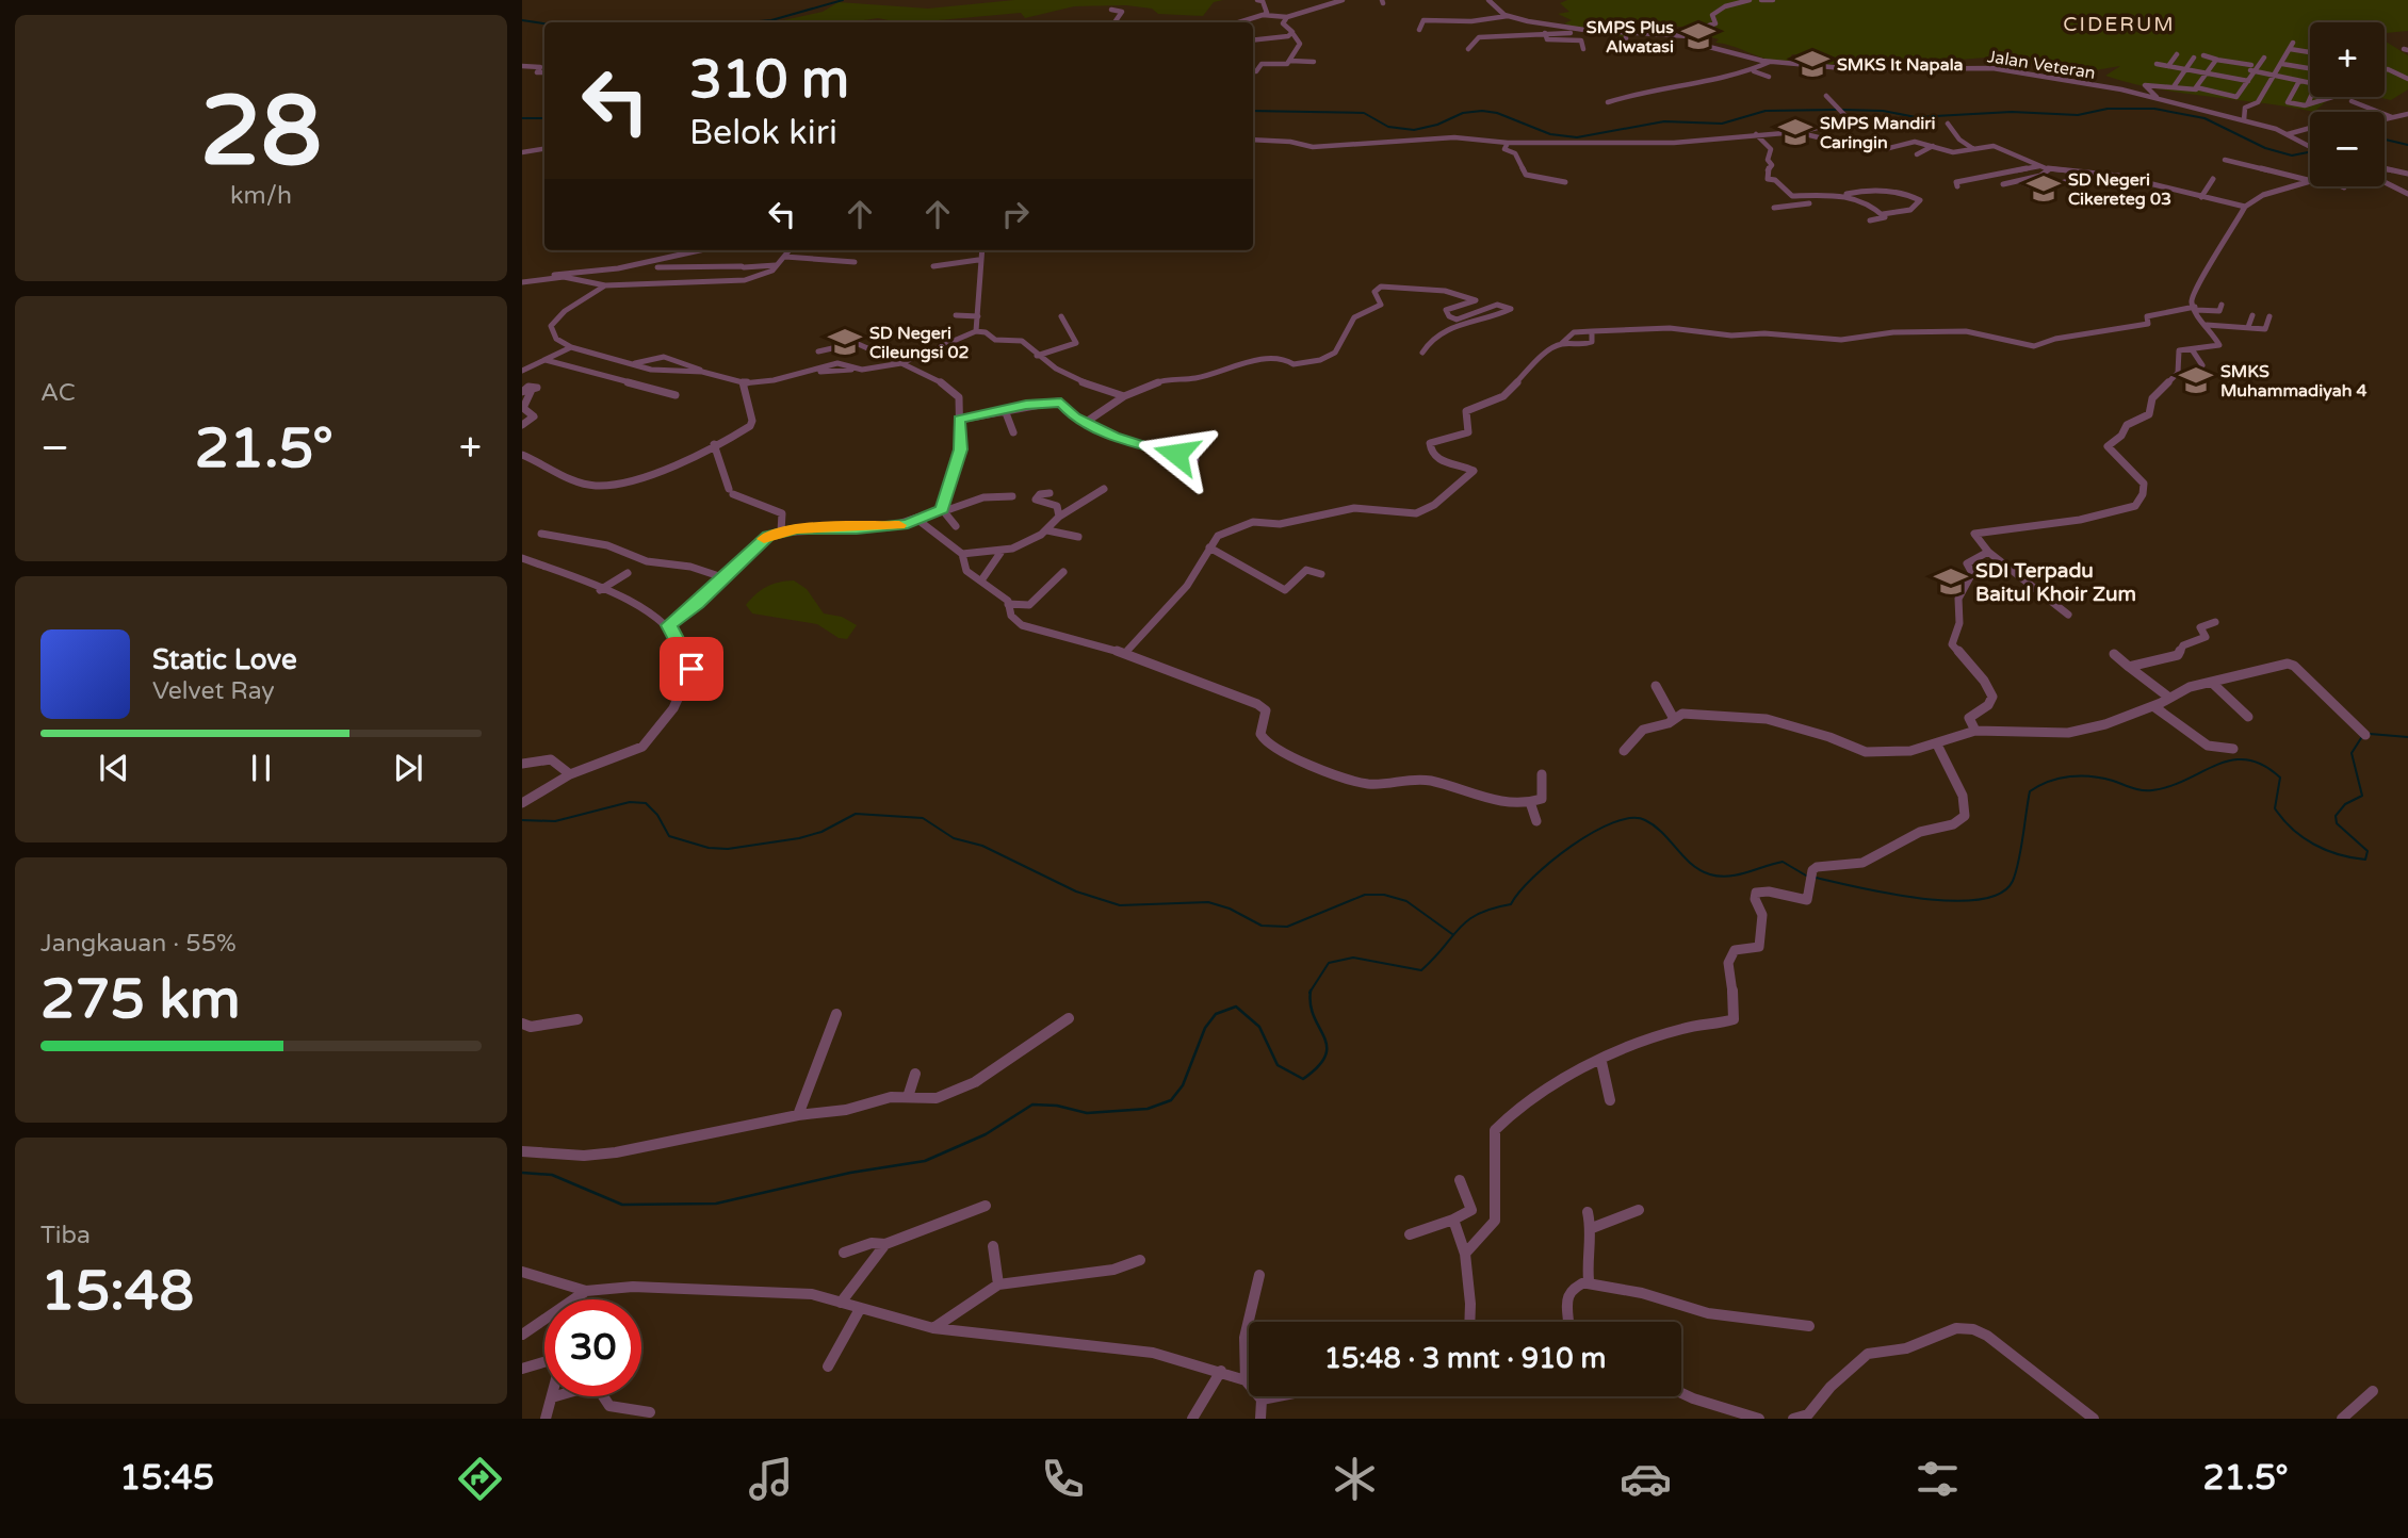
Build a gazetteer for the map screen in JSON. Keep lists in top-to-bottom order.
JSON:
{
  "streets": {
    "street": ["Jalan Veteran"]
  },
  "districts": ["CIDERUM"],
  "places": {
    "school or university": [
      "SMPS Plus Alwatasi",
      "SMKS It Napala",
      "SMPS Mandiri Caringin",
      "SD Negeri Cikereteg 03",
      "SD Negeri Cileungsi 02",
      "SMKS Muhammadiyah 4",
      "SDI Terpadu Baitul Khoir Zum"
    ]
  },
  "page": {
    "tile": [
      ["28", "km/h"],
      "AC",
      ["Jangkauan · 55%", "275 km"],
      ["Tiba", "15:48"]
    ],
    "map_buttons": ["+", "−"],
    "turn": ["310 m", "Belok kiri"],
    "heat": ["−", "21.5°", "+"],
    "song": ["Static Love", "Velvet Ray"],
    "limit": "30",
    "trip": "15:48 · 3 mnt · 910 m",
    "tabs": ["15:45", "21.5°"]
  }
}
